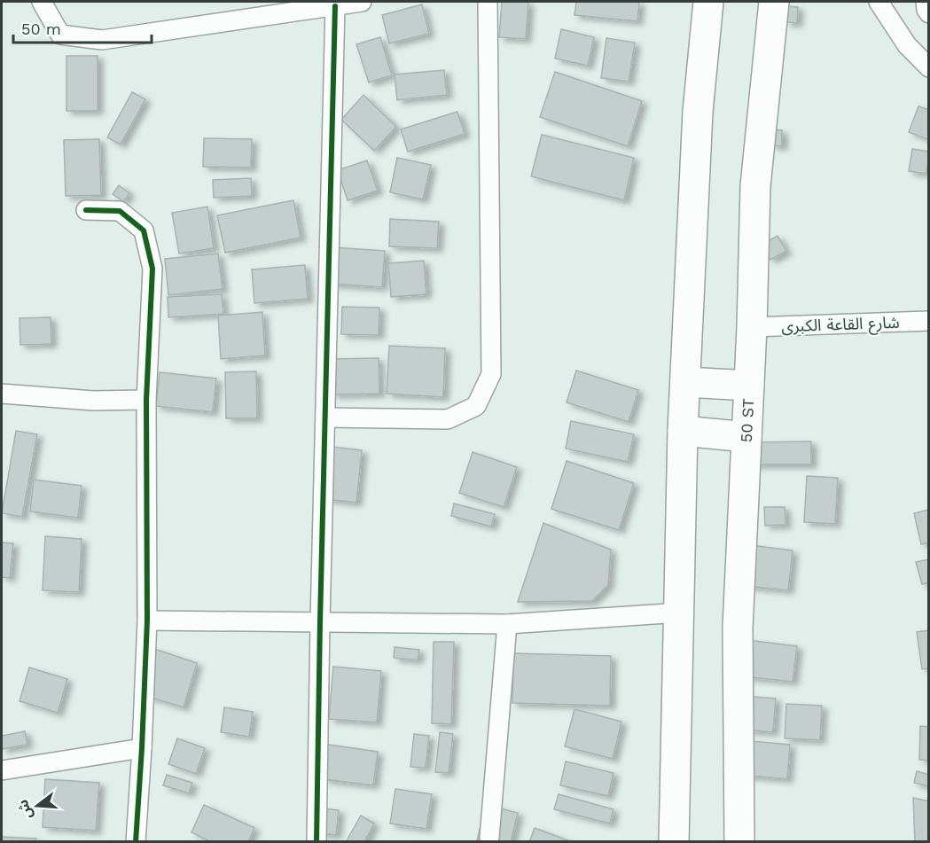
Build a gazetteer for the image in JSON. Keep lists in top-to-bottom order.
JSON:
{
  "streets": {
    "main road": ["50 ST"],
    "street": ["شارع القاعة الكبرى"]
  },
  "crossings": [
    ["شارع القاعة الكبرى", "50 ST"]
  ],
  "scale_bar": "50 m",
  "north": "left"
}
